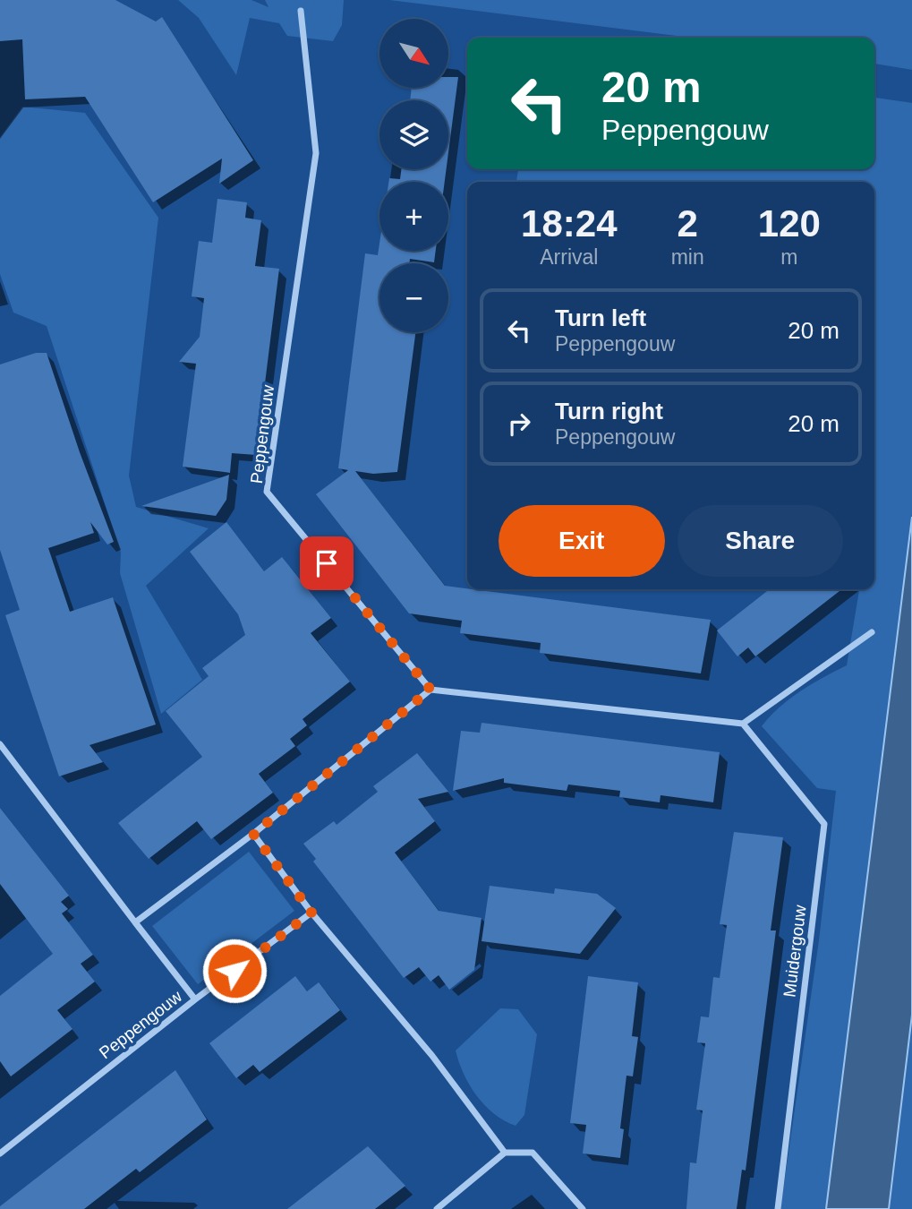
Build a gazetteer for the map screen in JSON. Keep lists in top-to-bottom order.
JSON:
{
  "streets": {
    "street": ["Peppengouw", "Muidergouw"]
  },
  "north": "bottom right",
  "page": {
    "map_buttons": ["+", "−"],
    "turn": ["20 m", "Peppengouw"],
    "eta": [
      "18:24",
      "Arrival",
      "2",
      "min",
      "120",
      "m"
    ],
    "list": [
      {
        "name": "Turn left",
        "note": "Peppengouw",
        "value": "20 m"
      },
      {
        "name": "Turn right",
        "note": "Peppengouw",
        "value": "20 m"
      }
    ],
    "buttons": ["Exit", "Share"]
  }
}
